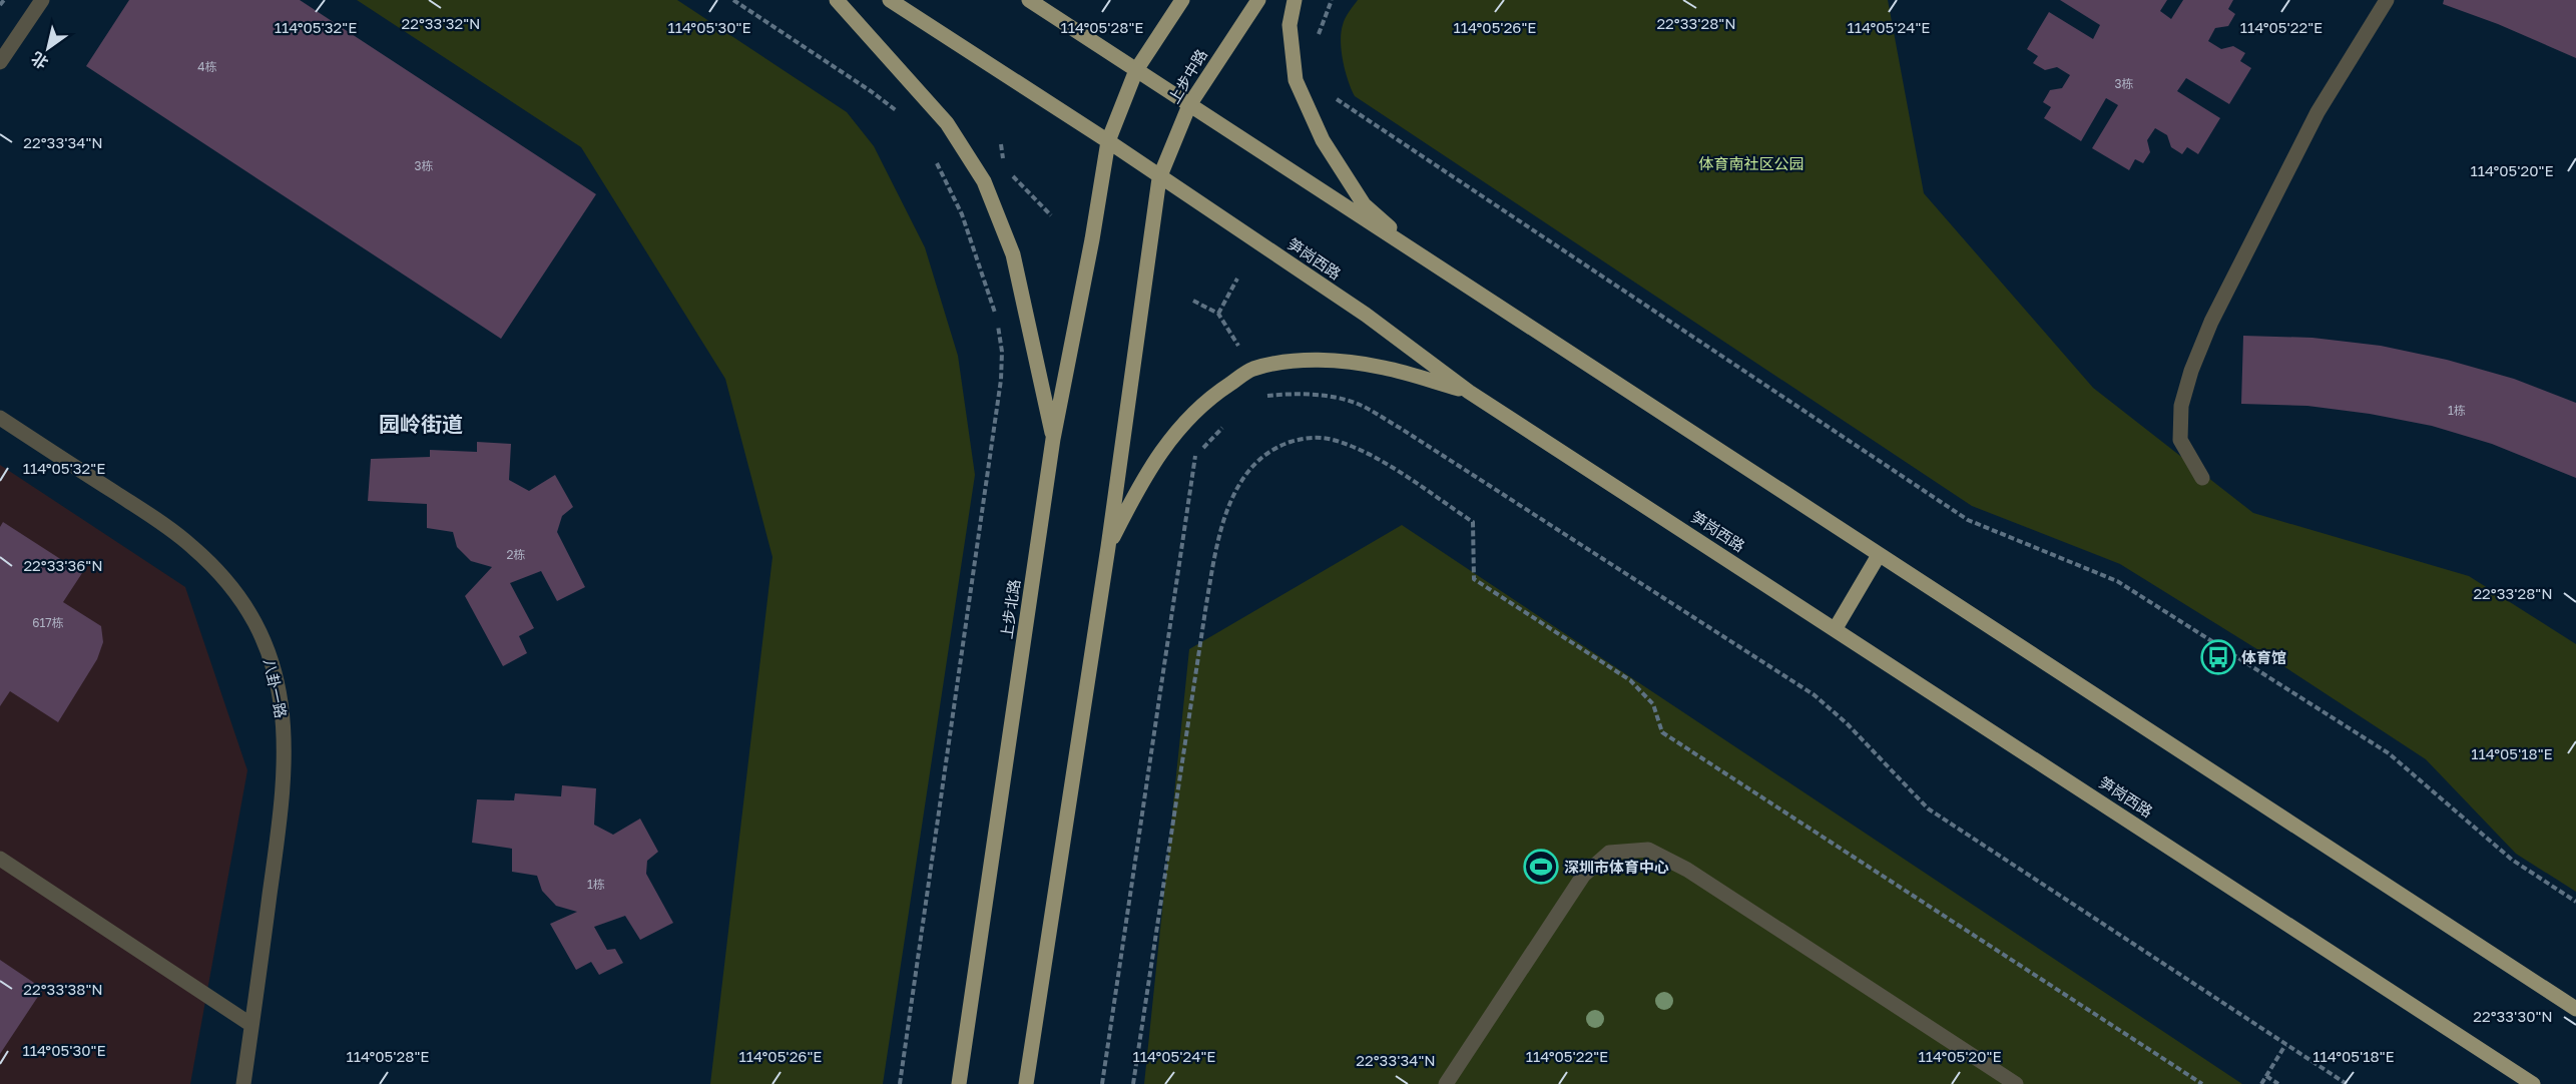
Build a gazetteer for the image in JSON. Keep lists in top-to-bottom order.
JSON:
{
  "streets": {
    "main road": ["上步中路", "笋岗西路", "上步北路"],
    "street": ["八卦一路"]
  },
  "crossings": [
    ["上步中路", "笋岗西路"],
    ["笋岗西路", "上步北路"]
  ],
  "districts": ["园岭街道"],
  "parks": ["体育南社区公园"],
  "places": {
    "bus stop": ["体育馆"],
    "sports": ["深圳市体育中心"]
  },
  "house_numbers": [
    "4栋",
    "3栋",
    "3栋",
    "1栋",
    "2栋",
    "617栋",
    "1栋"
  ],
  "north": "bottom left",
  "coordinates": [
    "22°33'32\"N",
    "22°33'28\"N",
    "114°05'32\"E",
    "114°05'30\"E",
    "114°05'28\"E",
    "114°05'26\"E",
    "114°05'24\"E",
    "114°05'22\"E",
    "22°33'34\"N",
    "114°05'20\"E",
    "22°33'36\"N",
    "114°05'18\"E",
    "22°33'38\"N",
    "22°33'30\"N"
  ]
}
